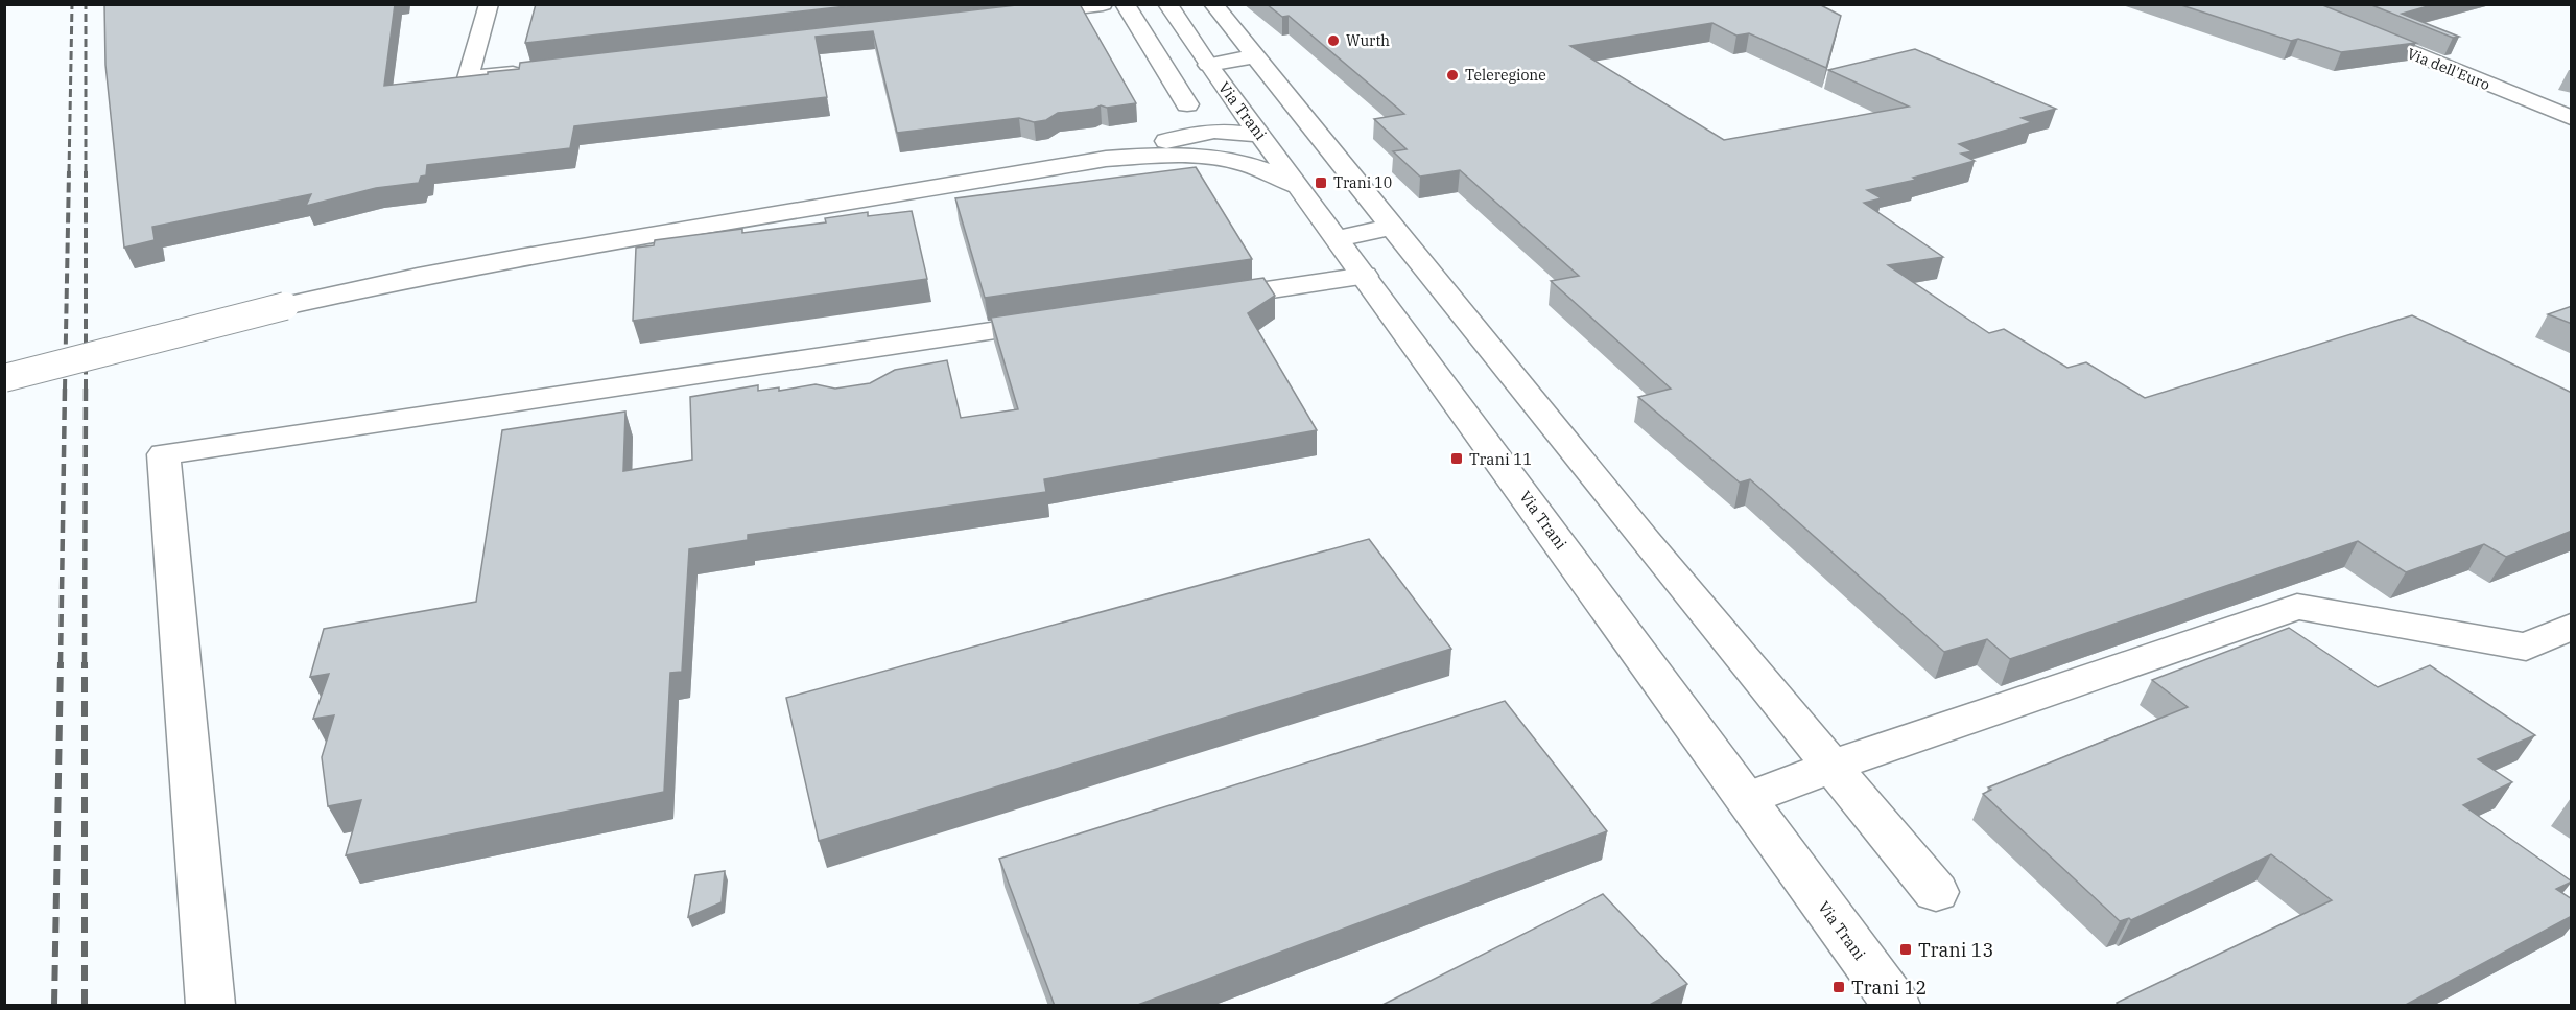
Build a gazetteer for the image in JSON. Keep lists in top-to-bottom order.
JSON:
{
  "streets": {
    "street": ["Via dell'Euro", "Via Trani"]
  },
  "places": {
    "other": ["Wurth", "Teleregione"],
    "transit": [
      "Trani 10",
      "Trani 11",
      "Trani 13",
      "Trani 12"
    ]
  }
}
